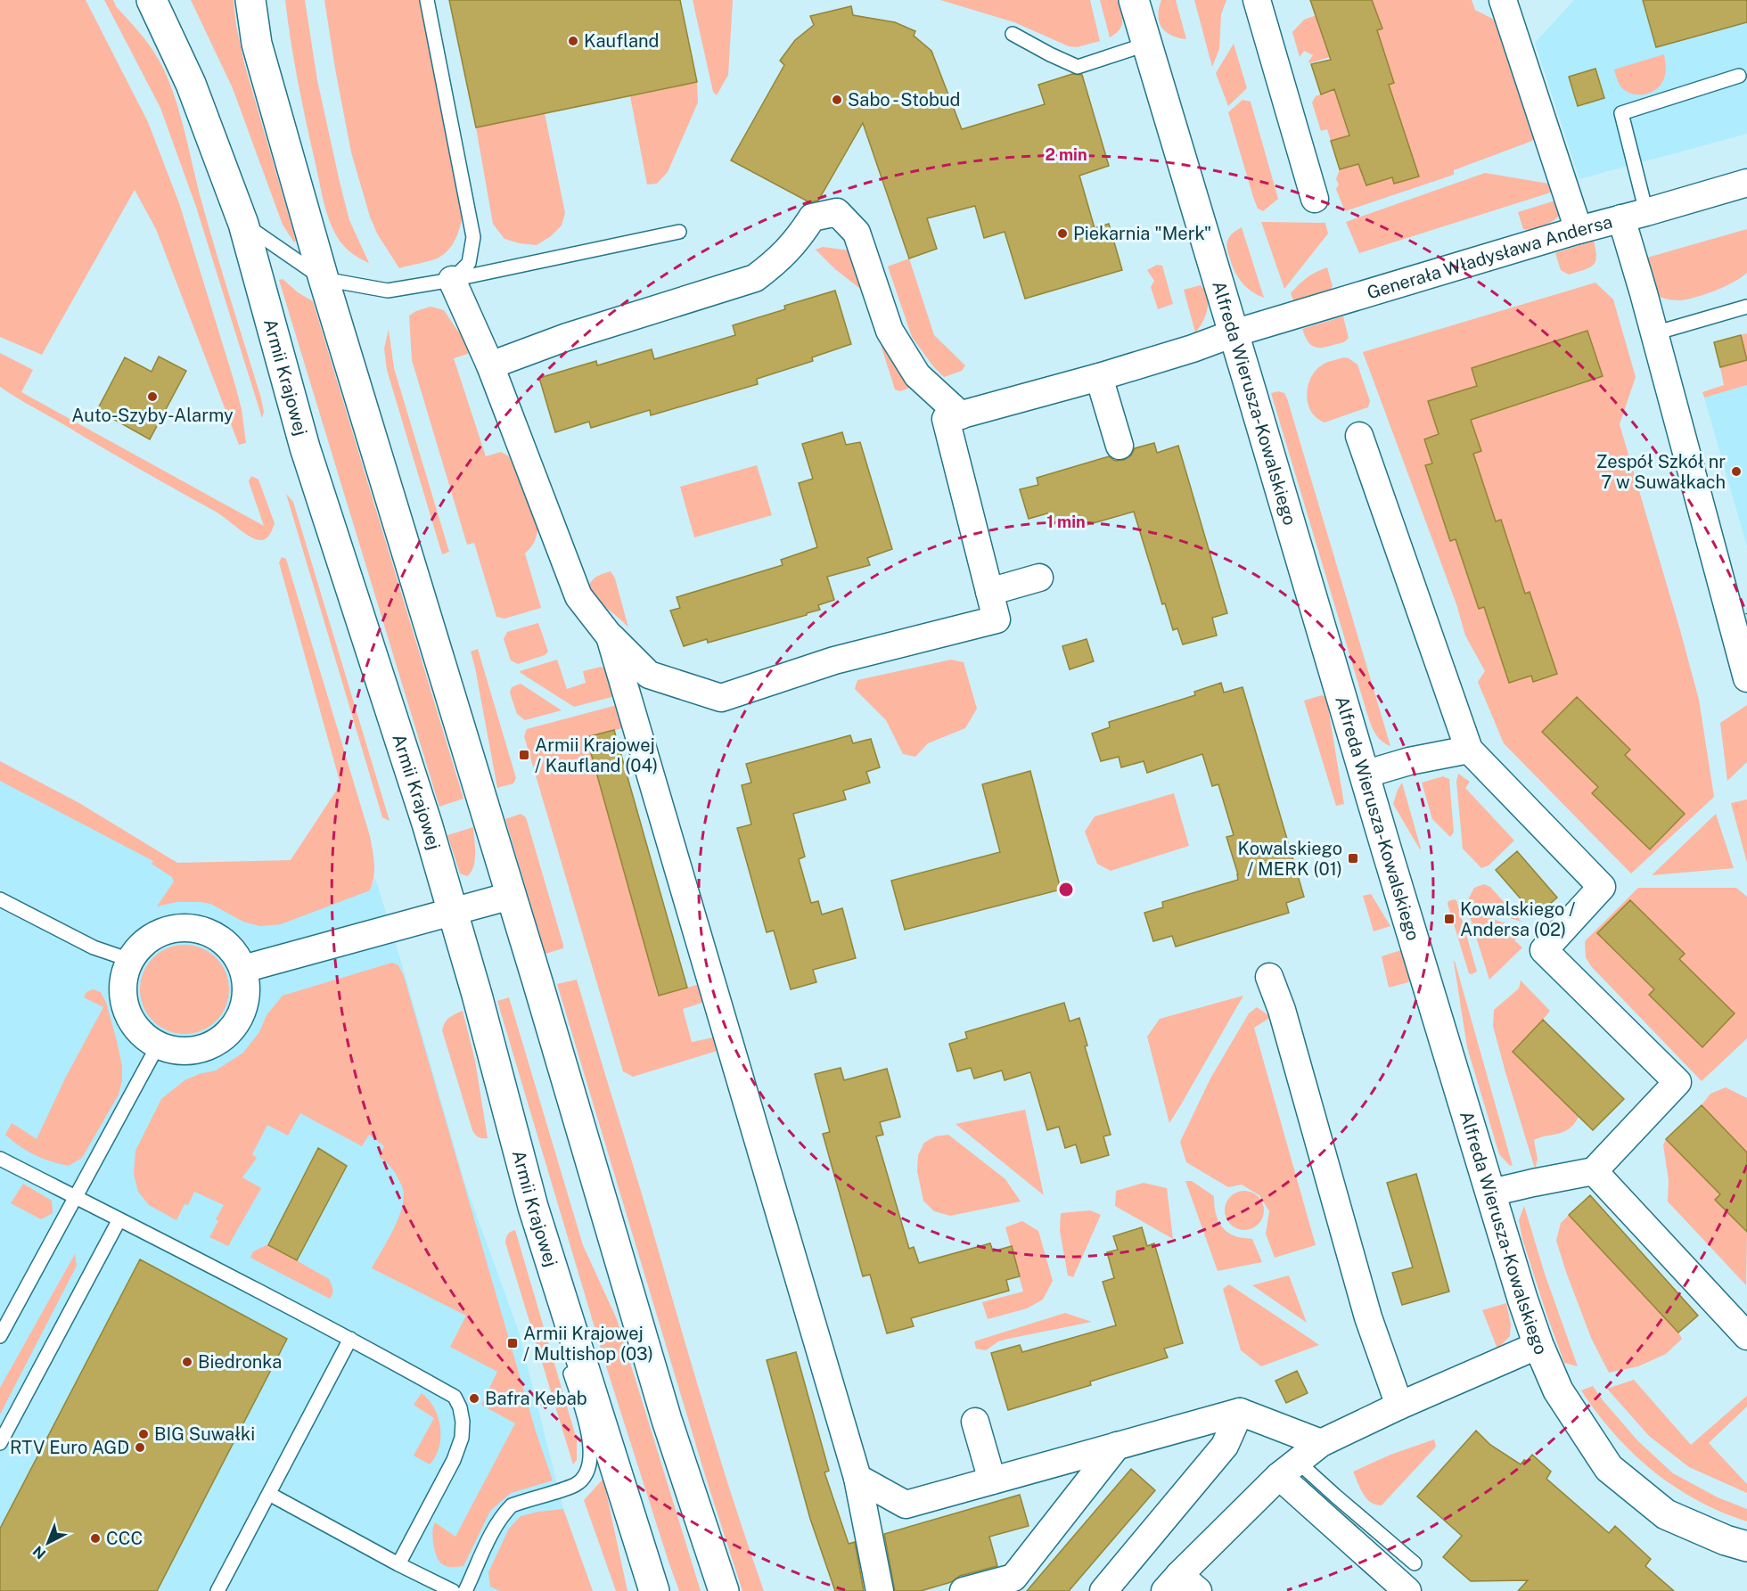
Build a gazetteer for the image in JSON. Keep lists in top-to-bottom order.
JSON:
{
  "streets": {
    "main road": ["Armii Krajowej", "Alfreda Wierusza-Kowalskiego"],
    "street": ["Generała Władysława Andersa"]
  },
  "crossings": [
    ["Generała Władysława Andersa", "Alfreda Wierusza-Kowalskiego"]
  ],
  "places": {
    "other": [
      "Kaufland",
      "Sabo - Stobud",
      "Piekarnia \"Merk\"",
      "Auto-Szyby-Alarmy",
      "Zespół Szkół nr 7 w Suwałkach",
      "Biedronka",
      "Bafra Kebab",
      "BIG Suwałki",
      "RTV Euro AGD",
      "CCC"
    ],
    "transit": [
      "Armii Krajowej / Kaufland (04)",
      "Kowalskiego / MERK (01)",
      "Kowalskiego / Andersa (02)",
      "Armii Krajowej / Multishop (03)"
    ]
  },
  "north": "bottom left",
  "rings": ["2 min", "1 min"]
}
